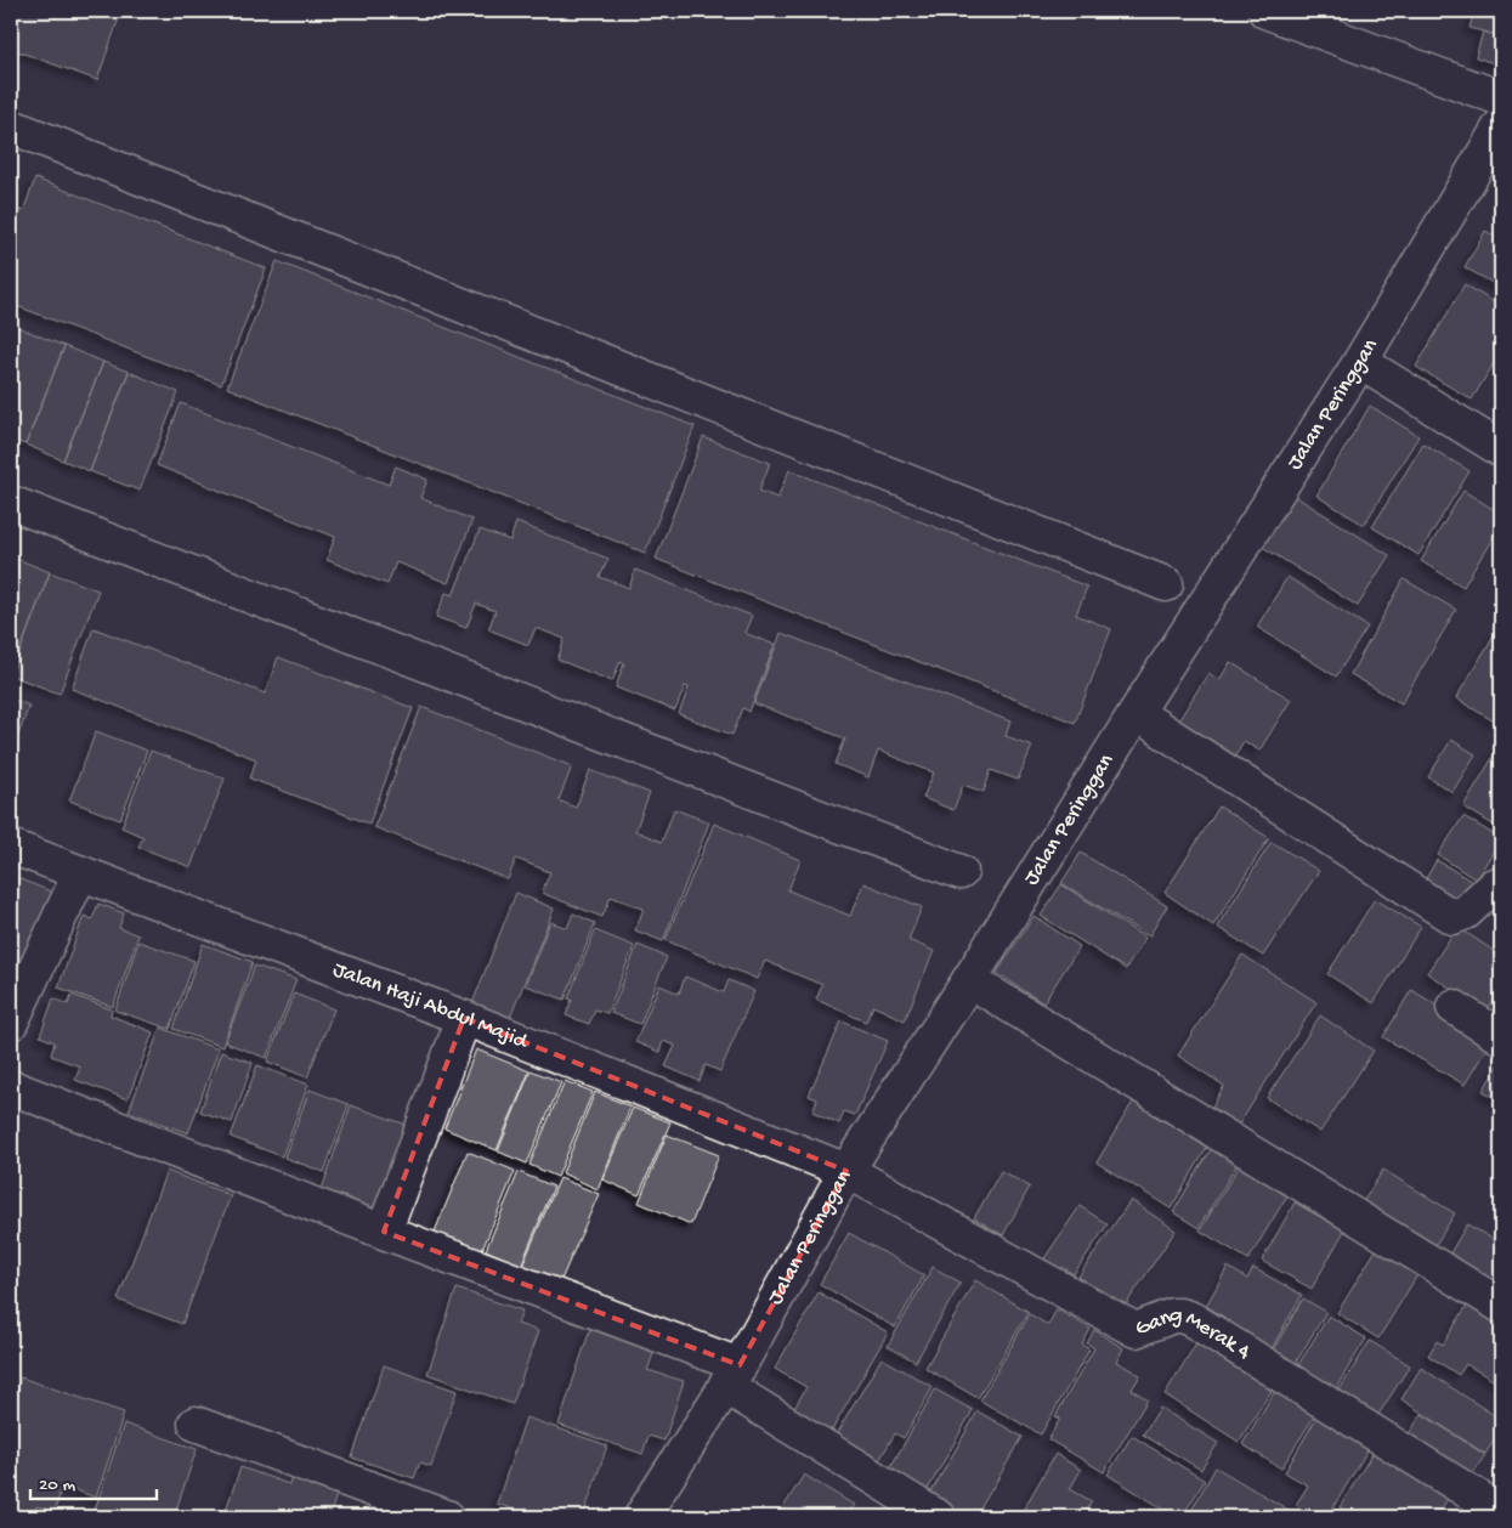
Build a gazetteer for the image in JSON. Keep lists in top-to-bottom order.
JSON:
{
  "streets": {
    "street": ["Jalan Peringgan", "Jalan Haji Abdul Majid", "Gang Merak 4"]
  },
  "crossings": [
    ["Jalan Peringgan", "Jalan Haji Abdul Majid"],
    ["Jalan Peringgan", "Gang Merak 4"],
    ["Jalan Haji Abdul Majid", "Gang Merak 4"]
  ],
  "scale_bar": "20 m"
}
